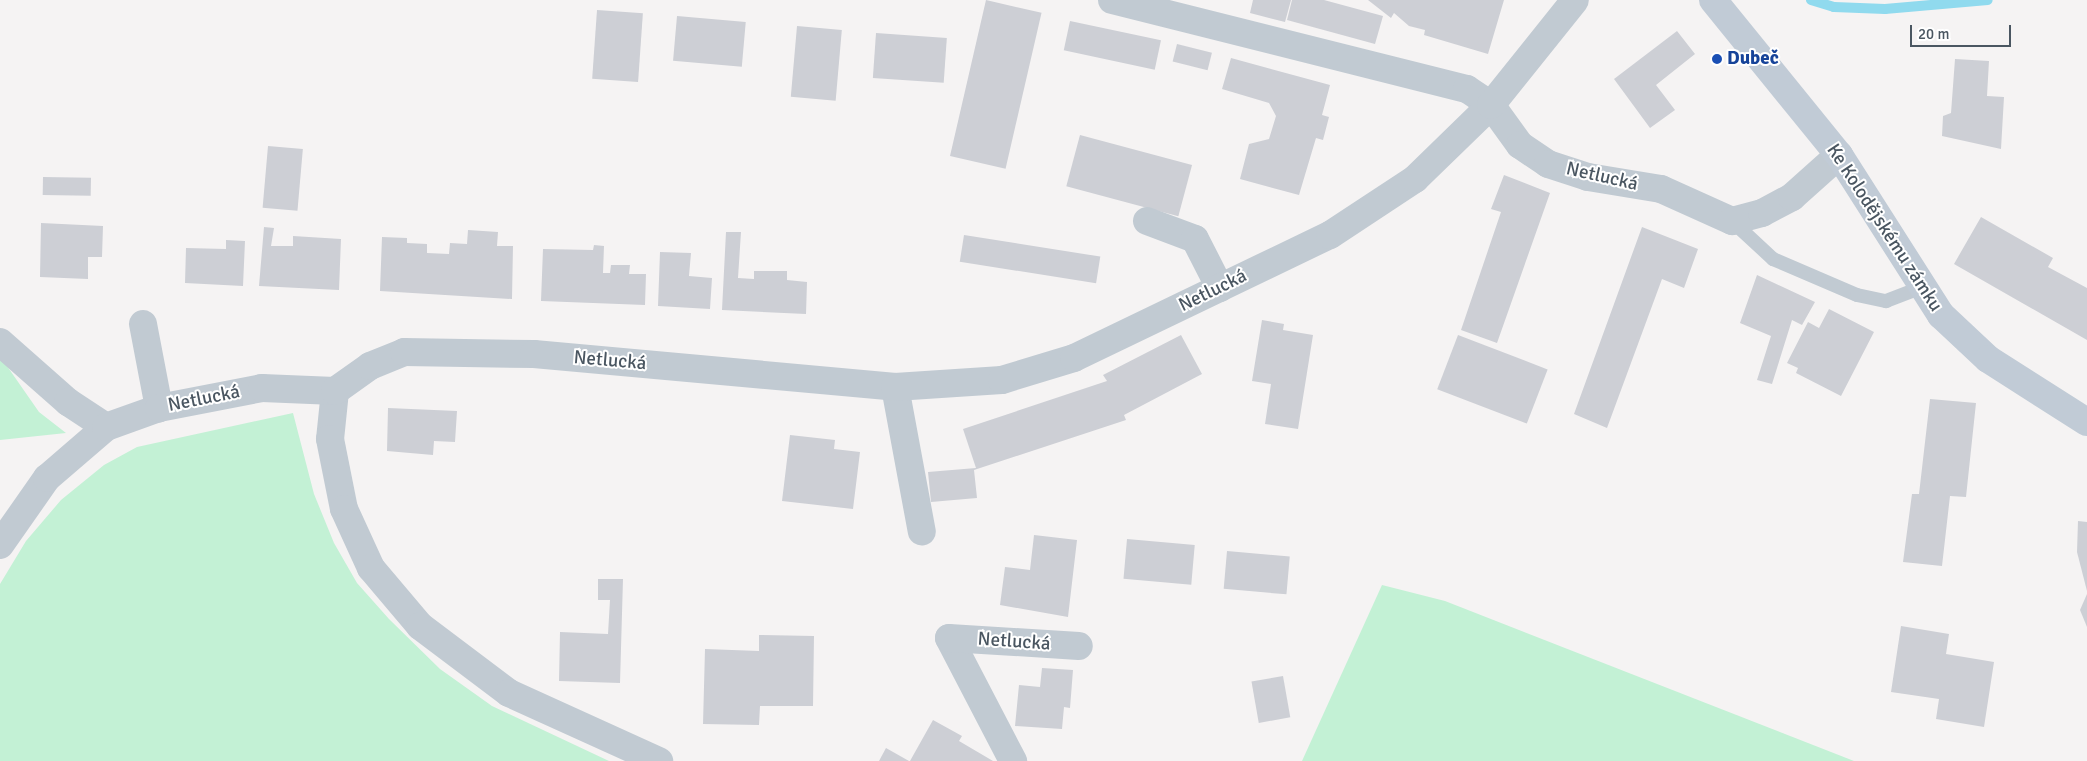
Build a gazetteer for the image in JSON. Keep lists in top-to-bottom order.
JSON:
{
  "streets": {
    "street": ["Netlucká", "Ke Kolodějskému zámku"]
  },
  "crossings": [
    ["Netlucká", "Ke Kolodějskému zámku"]
  ],
  "places": ["Dubeč"],
  "scale_bar": "20 m"
}
